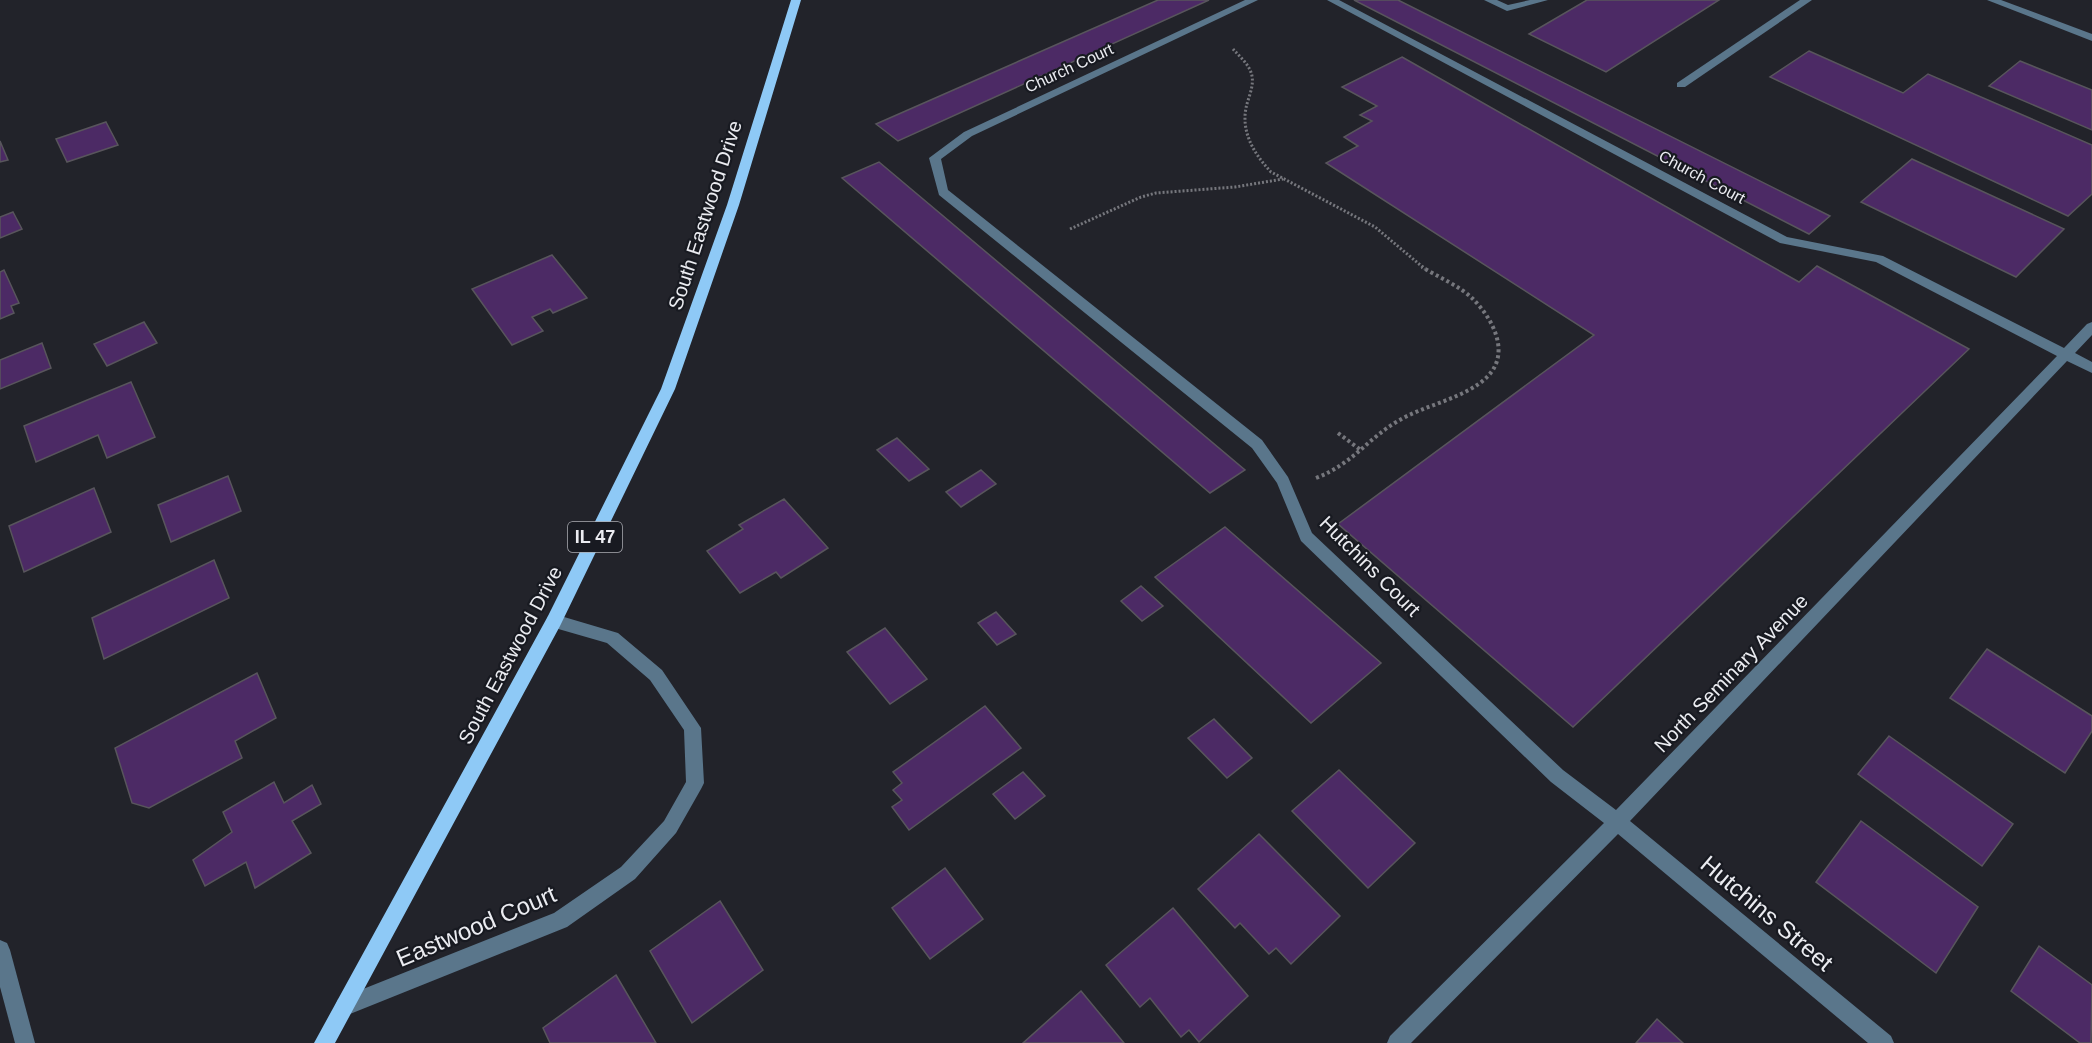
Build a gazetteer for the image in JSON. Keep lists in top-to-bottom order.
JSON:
{
  "streets": {
    "main road": ["South Eastwood Drive", "IL 47"],
    "street": [
      "Church Court",
      "Hutchins Court",
      "North Seminary Avenue",
      "Hutchins Street",
      "Eastwood Court"
    ]
  },
  "crossings": [
    ["Church Court", "Hutchins Court"],
    ["Church Court", "North Seminary Avenue"],
    ["South Eastwood Drive", "Eastwood Court"],
    ["Hutchins Court", "North Seminary Avenue"],
    ["Hutchins Court", "Hutchins Street"],
    ["North Seminary Avenue", "Hutchins Street"]
  ]
}
